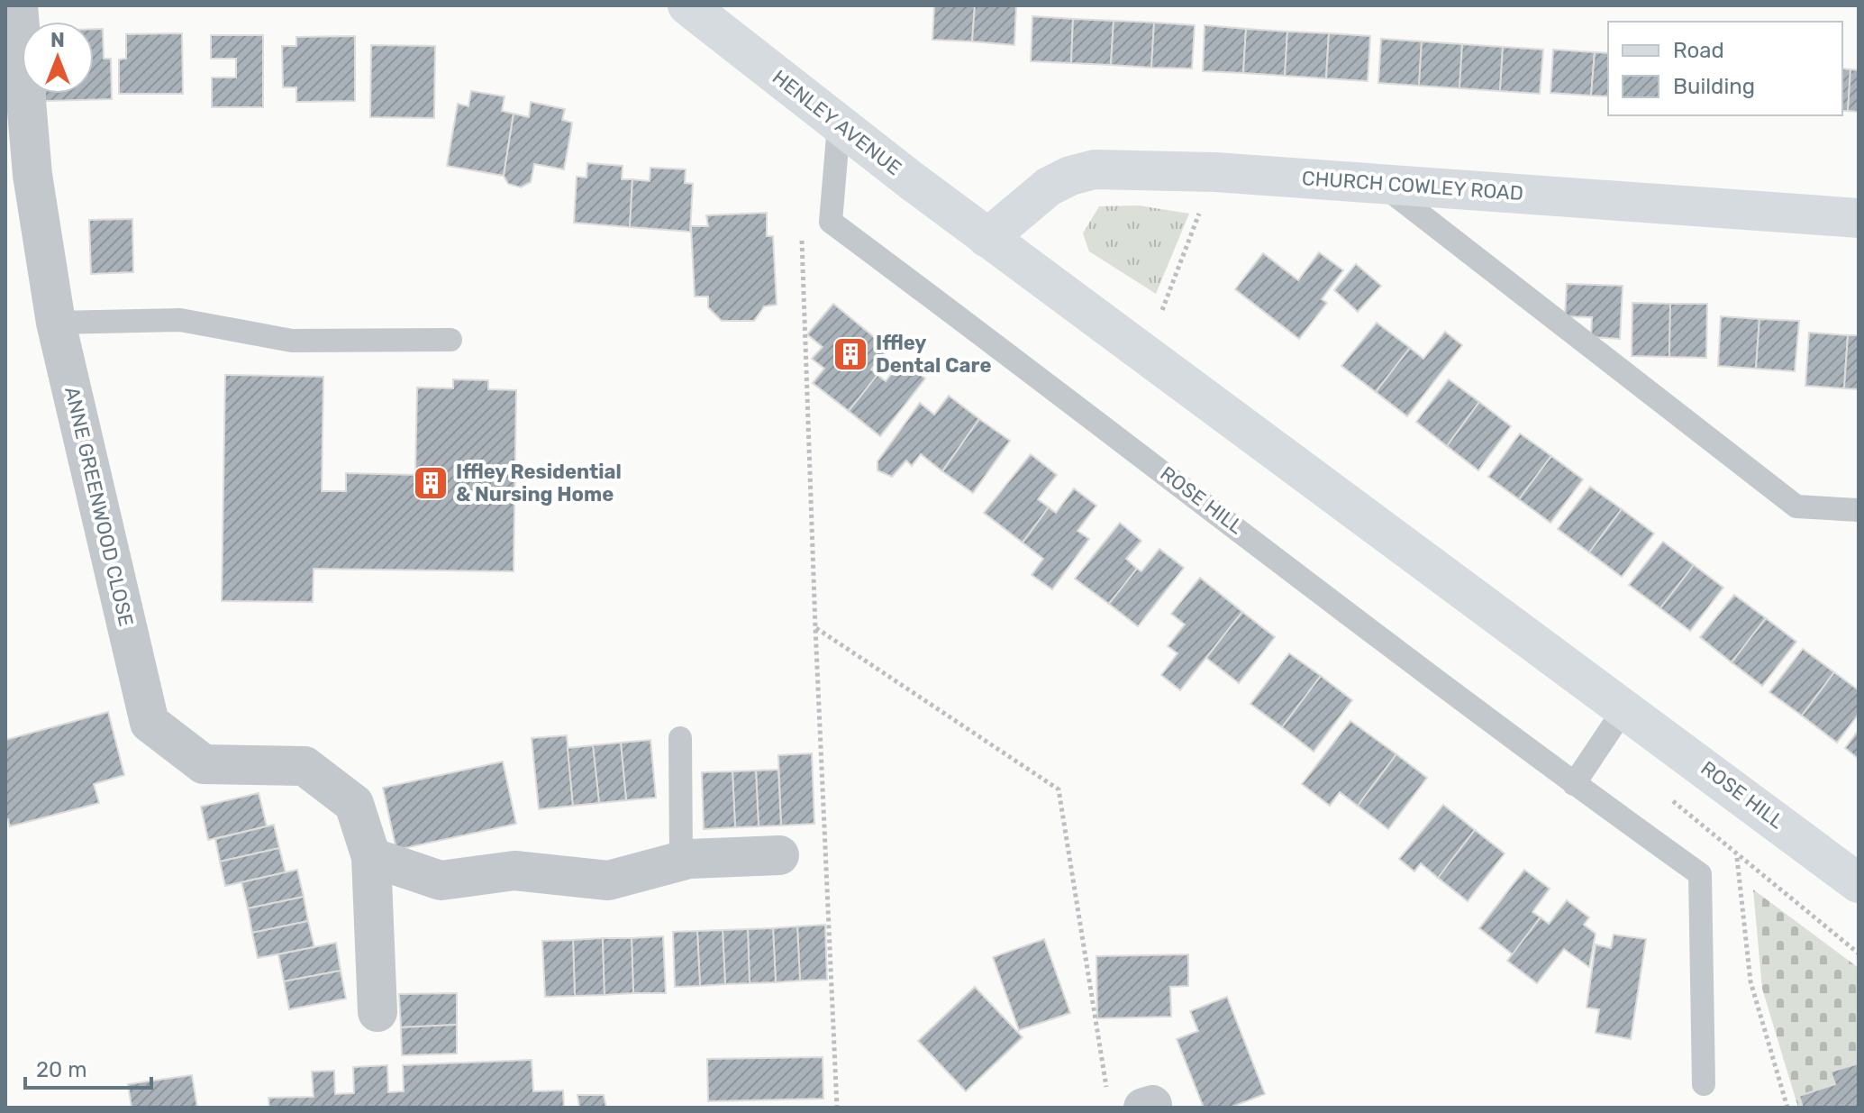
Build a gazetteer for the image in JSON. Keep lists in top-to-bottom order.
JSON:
{
  "streets": {
    "main road": ["HENLEY AVENUE", "CHURCH COWLEY ROAD", "ROSE HILL"],
    "street": ["ANNE GREENWOOD CLOSE"]
  },
  "crossings": [
    ["HENLEY AVENUE", "CHURCH COWLEY ROAD"],
    ["HENLEY AVENUE", "ROSE HILL"],
    ["CHURCH COWLEY ROAD", "ROSE HILL"]
  ],
  "places": {
    "building": ["Iffley Dental Care", "Iffley Residential & Nursing Home"]
  },
  "legend": ["Road", "Building"],
  "scale_bar": "20 m",
  "north": "top"
}
